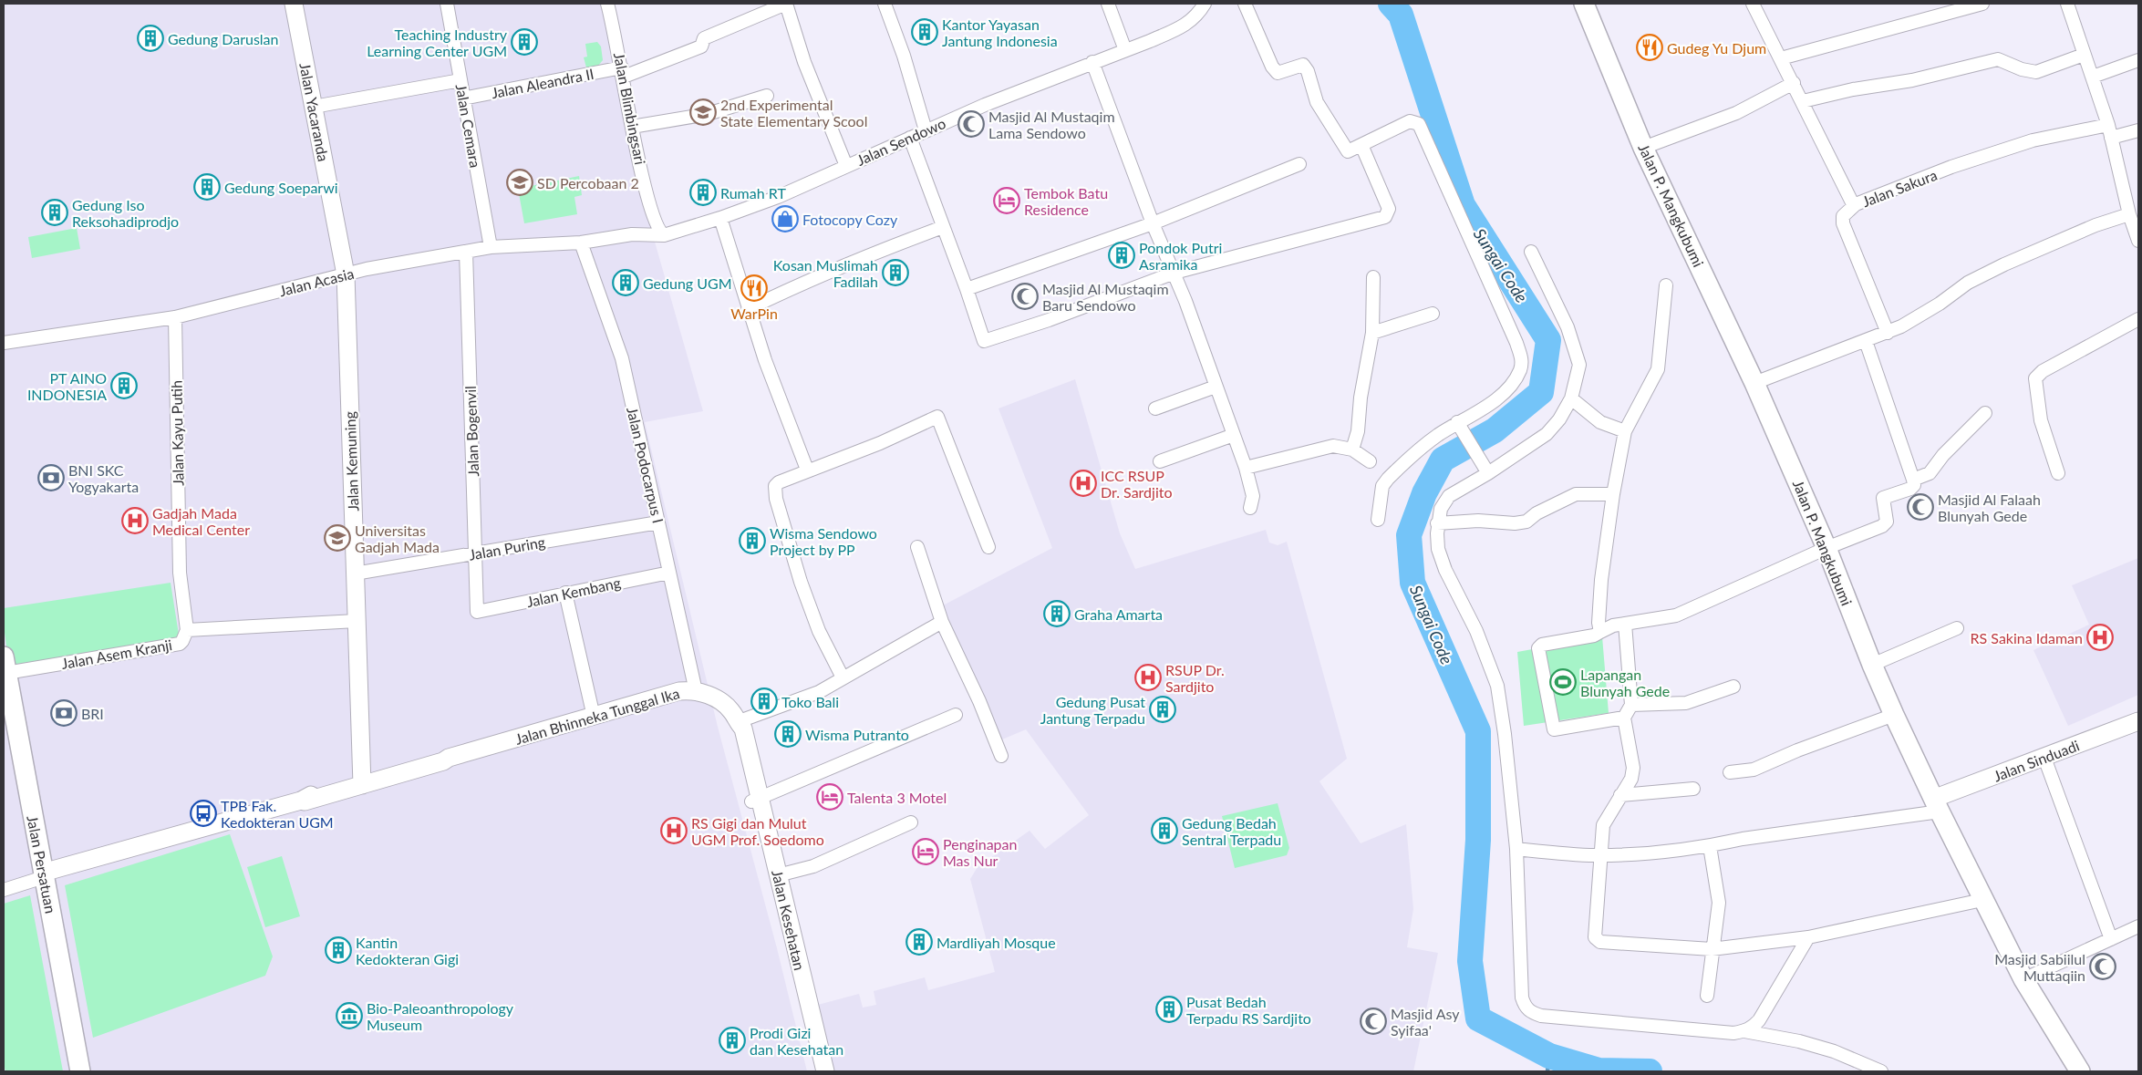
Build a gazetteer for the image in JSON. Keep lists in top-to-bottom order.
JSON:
{
  "streets": {
    "main road": ["Jalan P. Mangkubumi", "Jalan Persatuan"],
    "street": [
      "Jalan Aleandra II",
      "Jalan Blimbingsari",
      "Jalan Yacaranda",
      "Jalan Cemara",
      "Jalan Sendowo",
      "Jalan Sakura",
      "Jalan Acasia",
      "Jalan Bogenvil",
      "Jalan Kayu Putih",
      "Jalan Kemuning",
      "Jalan Podocarpus I",
      "Jalan Puring",
      "Jalan Kembang",
      "Jalan Asem Kranji",
      "Jalan Bhinneka Tunggal Ika",
      "Jalan Sinduadi",
      "Jalan Kesehatan"
    ]
  },
  "crossings": [
    ["Jalan Aleandra II", "Jalan Blimbingsari"],
    ["Jalan Aleandra II", "Jalan Cemara"],
    ["Jalan Aleandra II", "Jalan Sendowo"],
    ["Jalan Blimbingsari", "Jalan Sendowo"],
    ["Jalan Yacaranda", "Jalan Acasia"],
    ["Jalan Yacaranda", "Jalan Kemuning"],
    ["Jalan Cemara", "Jalan Acasia"],
    ["Jalan Sendowo", "Jalan Acasia"],
    ["Jalan P. Mangkubumi", "Jalan Sinduadi"],
    ["Jalan Acasia", "Jalan Bogenvil"],
    ["Jalan Acasia", "Jalan Kayu Putih"],
    ["Jalan Acasia", "Jalan Kemuning"],
    ["Jalan Acasia", "Jalan Podocarpus I"],
    ["Jalan Bogenvil", "Jalan Puring"],
    ["Jalan Bogenvil", "Jalan Kembang"],
    ["Jalan Kayu Putih", "Jalan Asem Kranji"],
    ["Jalan Kemuning", "Jalan Puring"],
    ["Jalan Kemuning", "Jalan Asem Kranji"],
    ["Jalan Kemuning", "Jalan Bhinneka Tunggal Ika"],
    ["Jalan Podocarpus I", "Jalan Puring"],
    ["Jalan Podocarpus I", "Jalan Kembang"],
    ["Jalan Podocarpus I", "Jalan Bhinneka Tunggal Ika"],
    ["Jalan Asem Kranji", "Jalan Persatuan"],
    ["Jalan Bhinneka Tunggal Ika", "Jalan Persatuan"],
    ["Jalan Bhinneka Tunggal Ika", "Jalan Kesehatan"]
  ],
  "water": ["Sungai Code"],
  "places": {
    "building": [
      "Kantor Yayasan Jantung Indonesia",
      "Gedung Daruslan",
      "Teaching Industry Learning Center UGM",
      "Gedung Soeparwi",
      "Rumah RT",
      "Gedung Iso Reksohadiprodjo",
      "Pondok Putri Asramika",
      "Kosan Muslimah Fadilah",
      "Gedung UGM",
      "PT AINO INDONESIA",
      "Wisma Sendowo Project by PP",
      "Graha Amarta",
      "Toko Bali",
      "Gedung Pusat Jantung Terpadu",
      "Wisma Putranto",
      "Gedung Bedah Sentral Terpadu",
      "Mardliyah Mosque",
      "Kantin Kedokteran Gigi",
      "Pusat Bedah Terpadu RS Sardjito",
      "Prodi Gizi dan Kesehatan"
    ],
    "restaurant": ["Gudeg Yu Djum", "WarPin"],
    "school or university": ["2nd Experimental State Elementary Scool", "SD Percobaan 2", "Universitas Gadjah Mada"],
    "mosque": [
      "Masjid Al Mustaqim Lama Sendowo",
      "Masjid Al Mustaqim Baru Sendowo",
      "Masjid Al Falaah Blunyah Gede",
      "Masjid Sabiilul Muttaqiin",
      "Masjid Asy Syifaa'"
    ],
    "hotel": ["Tembok Batu Residence", "Talenta 3 Motel", "Penginapan Mas Nur"],
    "shop": ["Fotocopy Cozy"],
    "bank": ["BNI SKC Yogyakarta", "BRI"],
    "hospital": [
      "ICC RSUP Dr. Sardjito",
      "Gadjah Mada Medical Center",
      "RS Sakina Idaman",
      "RSUP Dr. Sardjito",
      "RS Gigi dan Mulut UGM Prof. Soedomo"
    ],
    "sports": ["Lapangan Blunyah Gede"],
    "bus stop": ["TPB Fak. Kedokteran UGM"],
    "museum": ["Bio-Paleoanthropology Museum"]
  }
}
